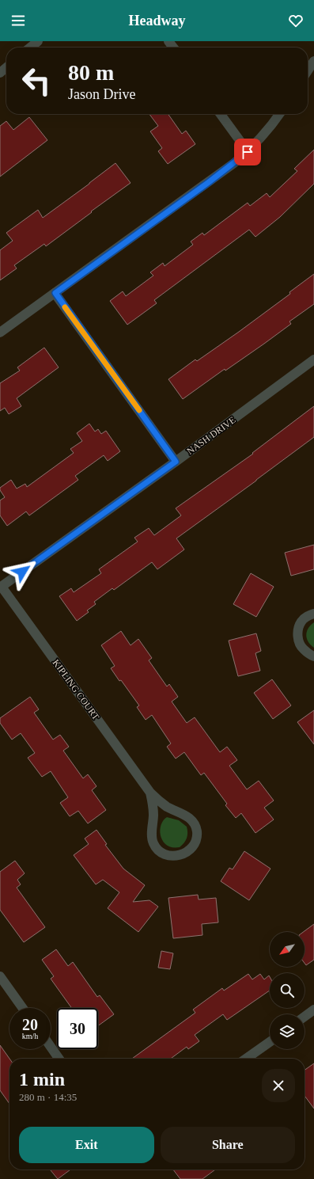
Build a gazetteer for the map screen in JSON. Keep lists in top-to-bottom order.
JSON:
{
  "streets": {
    "street": ["NASH DRIVE", "KIPLING COURT"]
  },
  "crossings": [
    ["NASH DRIVE", "KIPLING COURT"]
  ],
  "north": "bottom left",
  "page": {
    "header": "Headway",
    "turn": ["80 m", "Jason Drive"],
    "speed": "20 km/h",
    "limit": "30",
    "heading": ["1 min", "280 m · 14:35"],
    "buttons": ["Exit", "Share"]
  }
}
